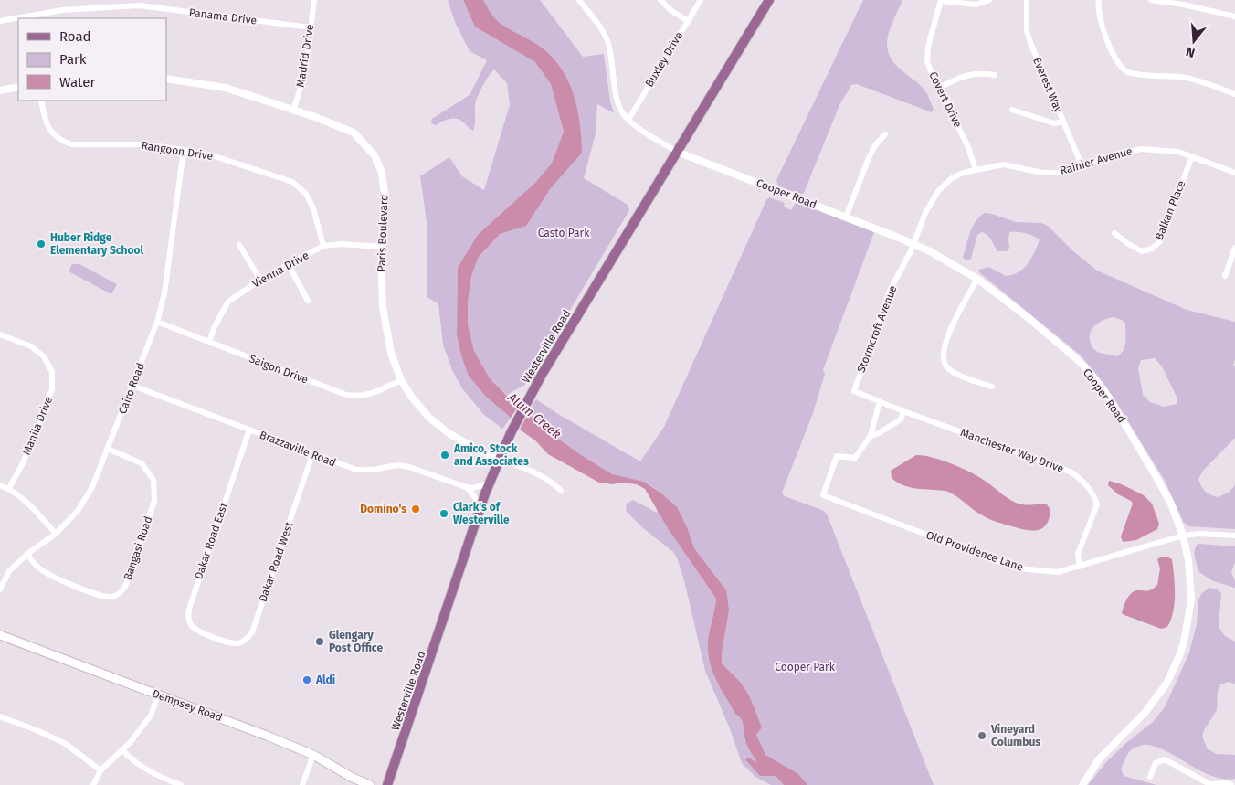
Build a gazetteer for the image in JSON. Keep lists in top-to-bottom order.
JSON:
{
  "streets": {
    "main road": ["Westerville Road", "Dempsey Road"],
    "street": [
      "Panama Drive",
      "Madrid Drive",
      "Buxley Drive",
      "Everest Way",
      "Covert Drive",
      "Rangoon Drive",
      "Rainier Avenue",
      "Cooper Road",
      "Balkan Place",
      "Paris Boulevard",
      "Vienna Drive",
      "Stormcroft Avenue",
      "Saigon Drive",
      "Cairo Road",
      "Manila Drive",
      "Brazzaville Road",
      "Manchester Way Drive",
      "Dakar Road East",
      "Bangasi Road",
      "Old Providence Lane",
      "Dakar Road West"
    ]
  },
  "crossings": [
    ["Panama Drive", "Madrid Drive"],
    ["Madrid Drive", "Paris Boulevard"],
    ["Everest Way", "Rainier Avenue"],
    ["Covert Drive", "Rainier Avenue"],
    ["Rangoon Drive", "Vienna Drive"],
    ["Rangoon Drive", "Cairo Road"],
    ["Rainier Avenue", "Cooper Road"],
    ["Rainier Avenue", "Balkan Place"],
    ["Rainier Avenue", "Stormcroft Avenue"],
    ["Cooper Road", "Stormcroft Avenue"],
    ["Cooper Road", "Westerville Road"],
    ["Cooper Road", "Old Providence Lane"],
    ["Paris Boulevard", "Vienna Drive"],
    ["Paris Boulevard", "Westerville Road"],
    ["Paris Boulevard", "Saigon Drive"],
    ["Vienna Drive", "Saigon Drive"],
    ["Stormcroft Avenue", "Manchester Way Drive"],
    ["Westerville Road", "Brazzaville Road"],
    ["Saigon Drive", "Cairo Road"],
    ["Cairo Road", "Brazzaville Road"],
    ["Cairo Road", "Bangasi Road"],
    ["Brazzaville Road", "Dakar Road East"],
    ["Brazzaville Road", "Dakar Road West"],
    ["Manchester Way Drive", "Old Providence Lane"],
    ["Dakar Road East", "Dakar Road West"]
  ],
  "water": ["Alum Creek"],
  "parks": ["Casto Park", "Cooper Park"],
  "places": [
    "Huber Ridge Elementary School",
    "Amico, Stock and Associates",
    "Domino's",
    "Clark's of Westerville",
    "Glengary Post Office",
    "Aldi",
    "Vineyard Columbus"
  ],
  "legend": ["Road", "Park", "Water"],
  "north": "bottom"
}
